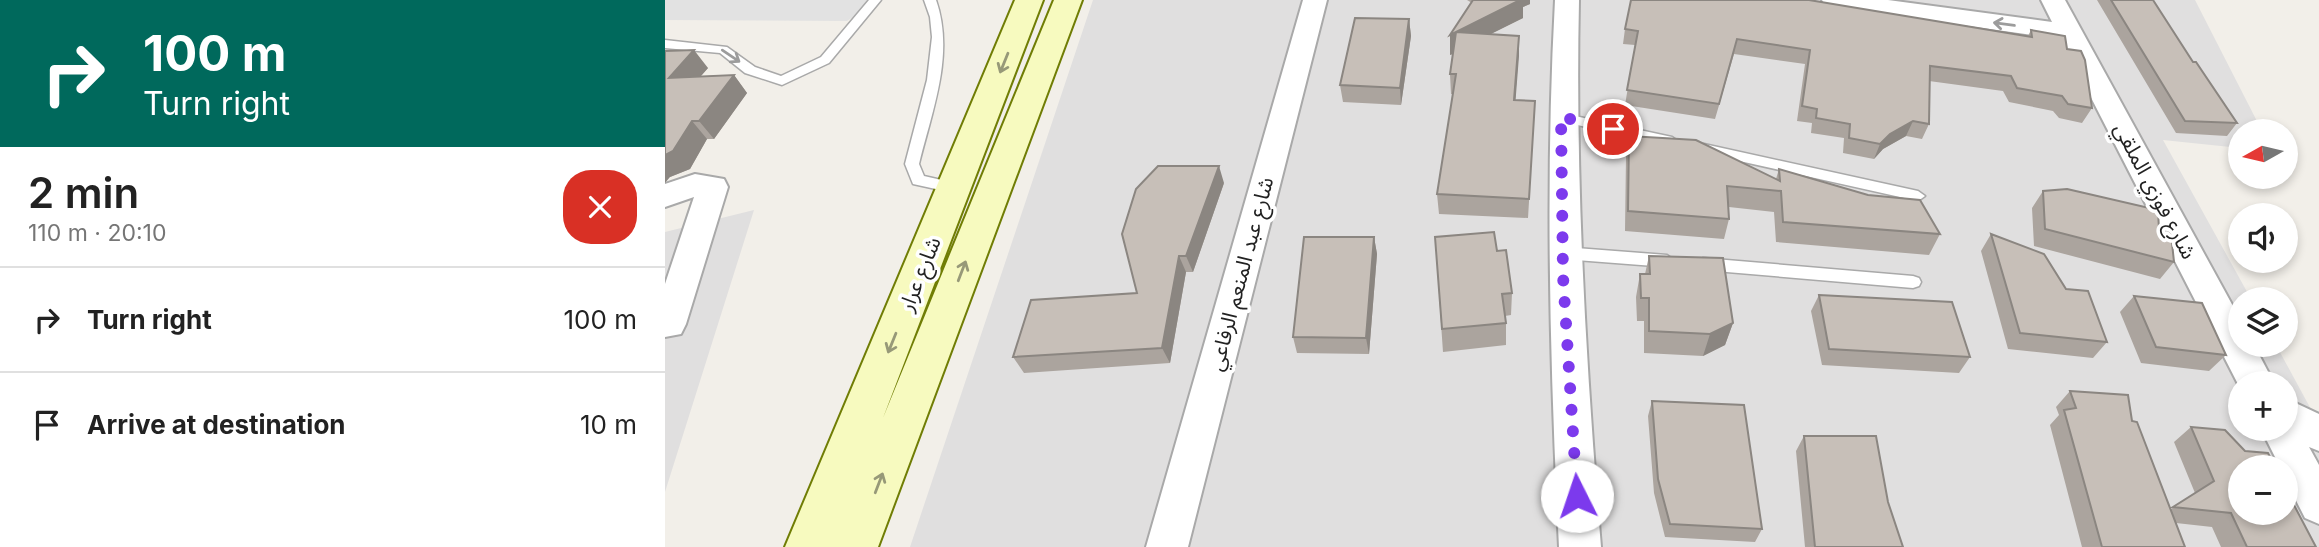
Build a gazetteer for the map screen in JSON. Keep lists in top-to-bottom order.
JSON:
{
  "streets": {
    "main road": ["شارع عرار"],
    "street": ["شارع فوزي الملقي", "شارع عبد المنعم الرفاعي"]
  },
  "north": "left",
  "page": {
    "turn": ["100 m", "Turn right"],
    "map_buttons": ["+", "−"],
    "heading": ["2 min", "110 m · 20:10"],
    "list": [
      {
        "name": "Turn right",
        "value": "100 m"
      },
      {
        "name": "Arrive at destination",
        "value": "10 m"
      }
    ]
  }
}
